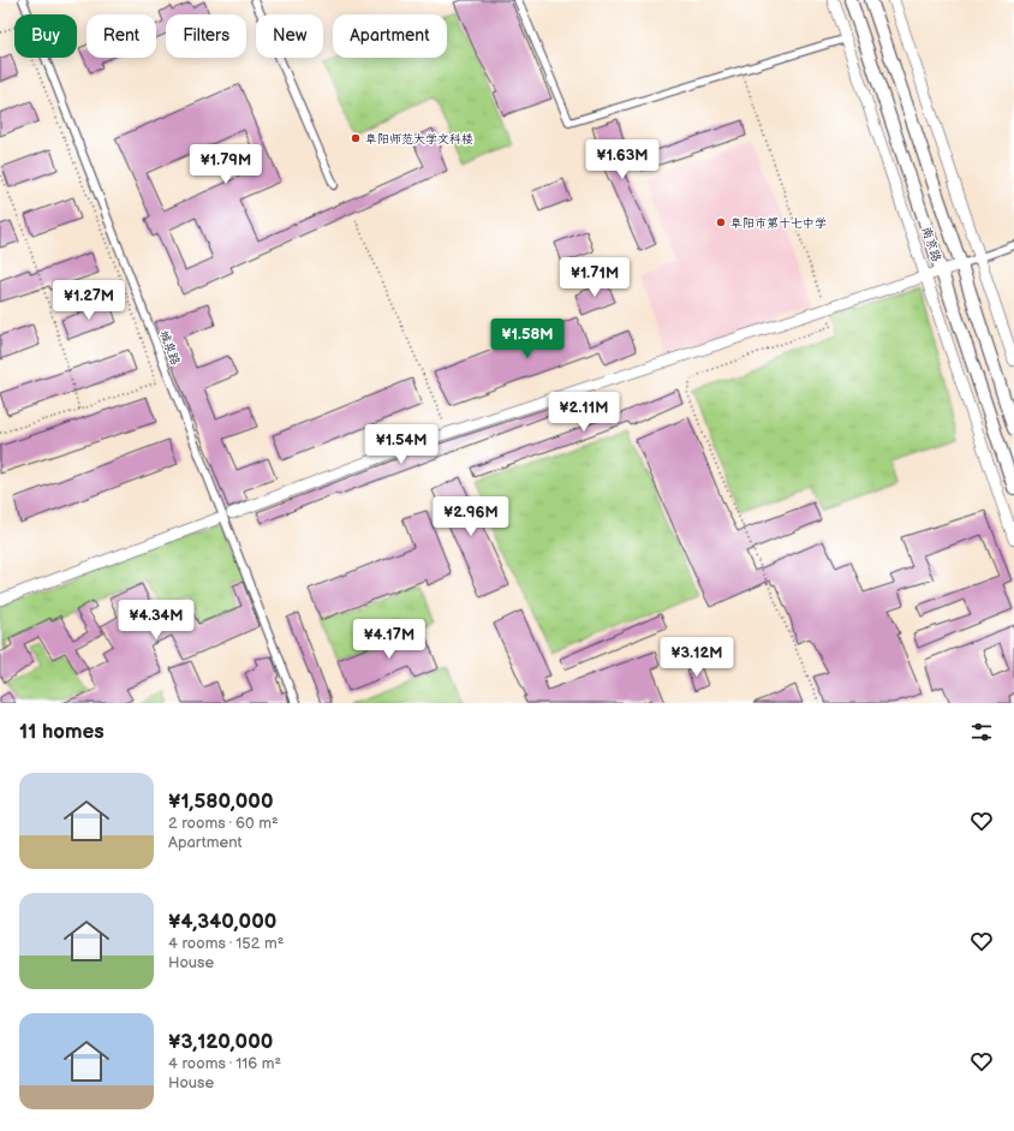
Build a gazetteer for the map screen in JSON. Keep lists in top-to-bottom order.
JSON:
{
  "streets": {
    "main road": ["南京路"],
    "street": ["城泉路"]
  },
  "places": ["阜阳师范大学文科楼", "阜阳市第十七中学"],
  "page": {
    "chip": [
      "Buy",
      "Rent",
      "Filters",
      "New",
      "Apartment"
    ],
    "price": [
      "¥1.63M",
      "¥1.79M",
      "¥1.71M",
      "¥1.27M",
      "¥1.58M",
      "¥2.11M",
      "¥1.54M",
      "¥2.96M",
      "¥4.34M",
      "¥4.17M",
      "¥3.12M"
    ],
    "heading": "11 homes",
    "list": [
      {
        "name": "¥1,580,000",
        "note": "2 rooms · 60 m² · Apartment"
      },
      {
        "name": "¥4,340,000",
        "note": "4 rooms · 152 m² · House"
      },
      {
        "name": "¥3,120,000",
        "note": "4 rooms · 116 m² · House"
      }
    ]
  }
}
